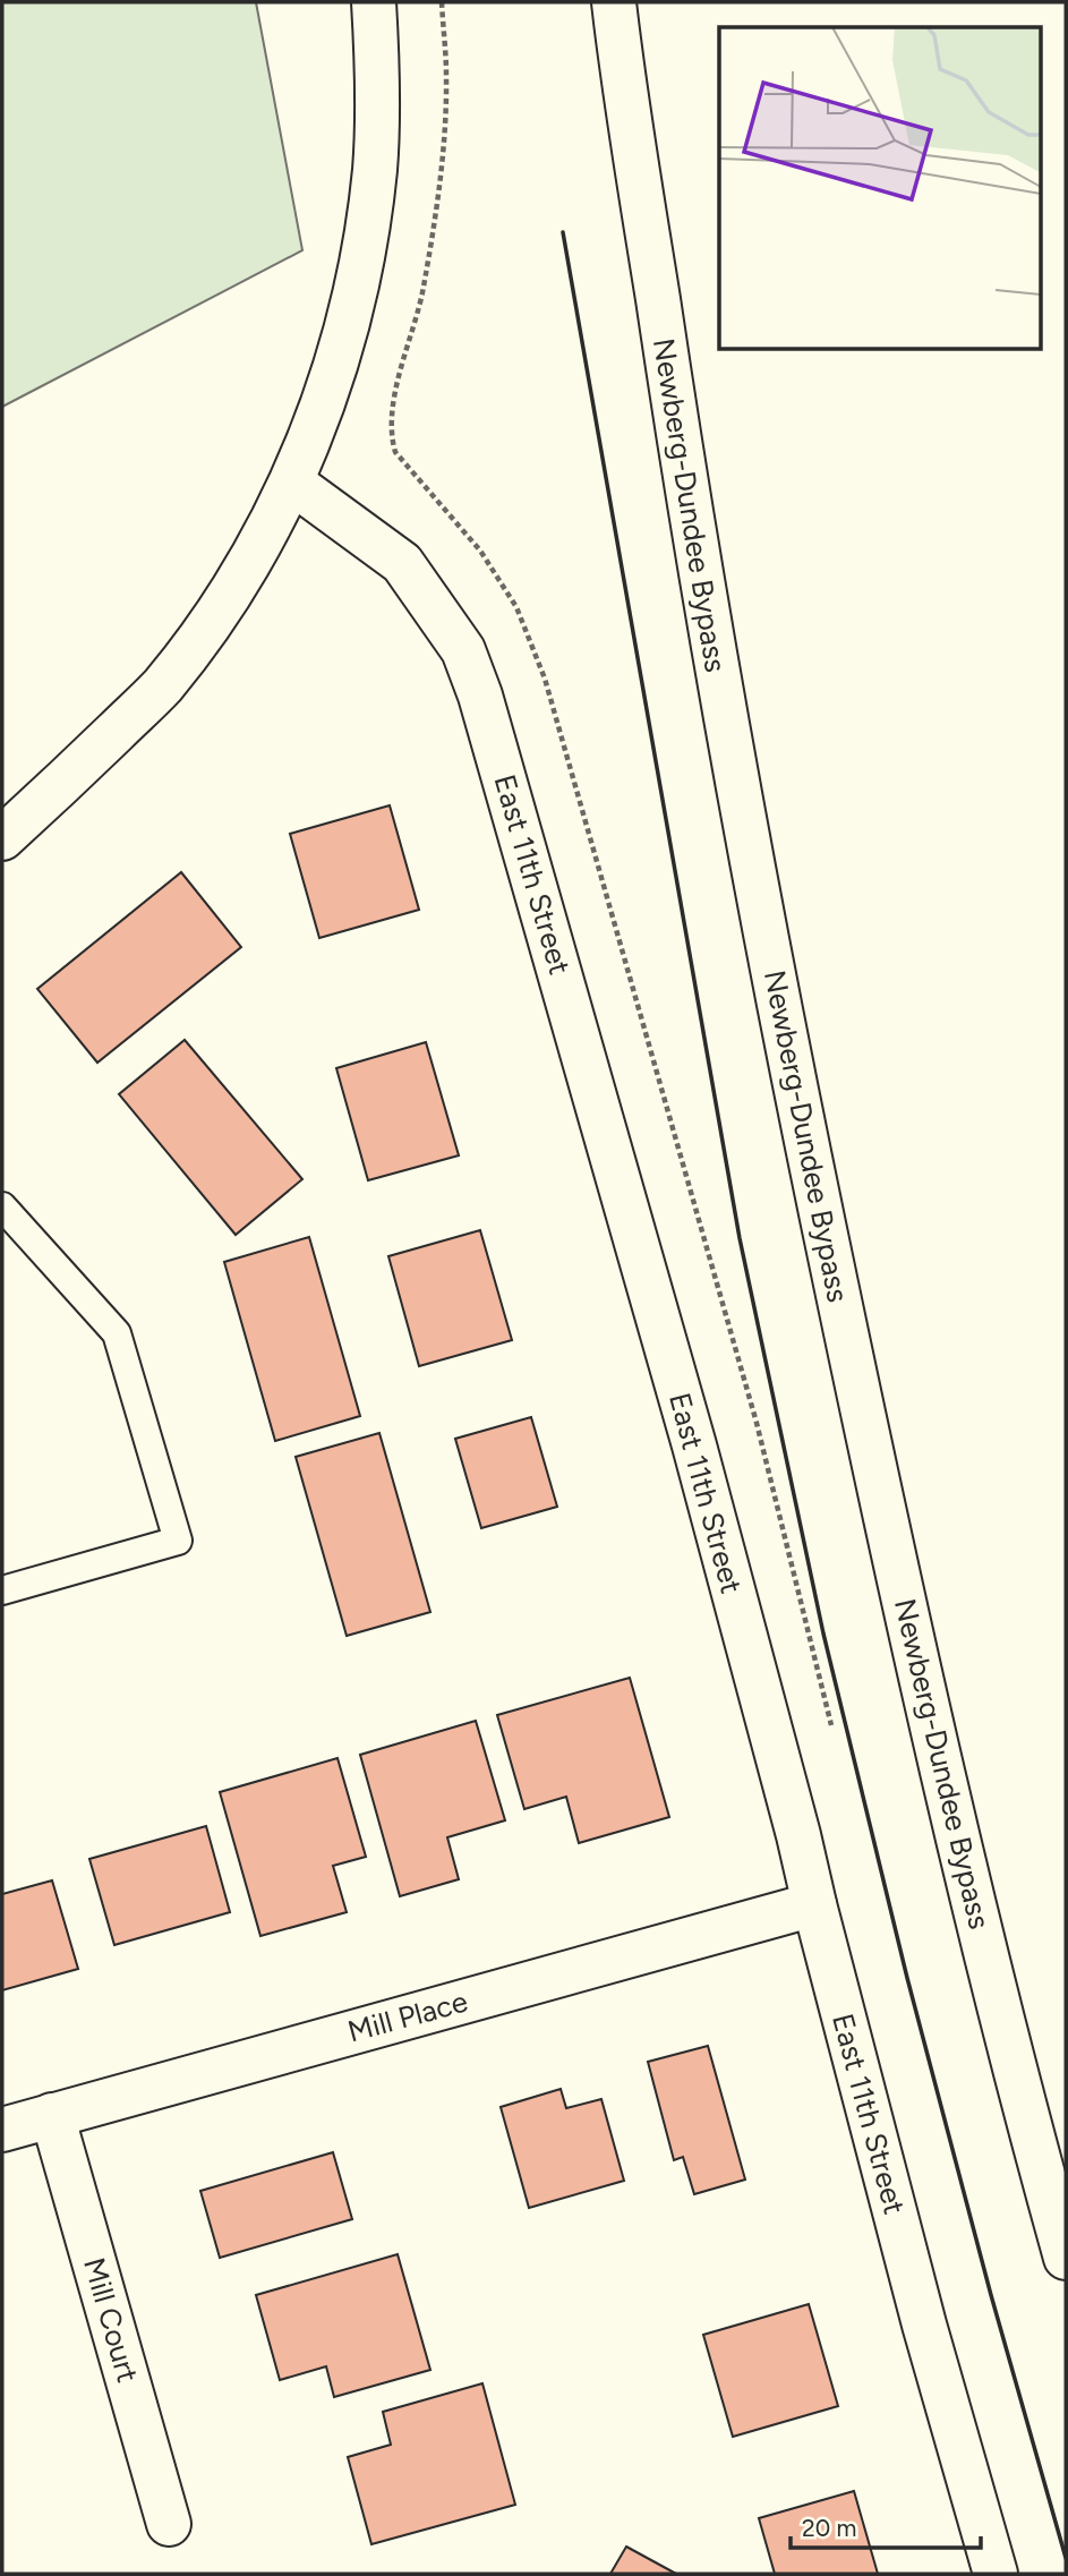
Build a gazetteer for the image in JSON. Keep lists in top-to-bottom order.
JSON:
{
  "streets": {
    "main road": [
      "Newberg-Dundee Bypass",
      "East 11th Street",
      "Mill Place",
      "Mill Court"
    ]
  },
  "crossings": [
    ["East 11th Street", "Mill Place"],
    ["Mill Place", "Mill Court"]
  ],
  "scale_bar": "20 m"
}
